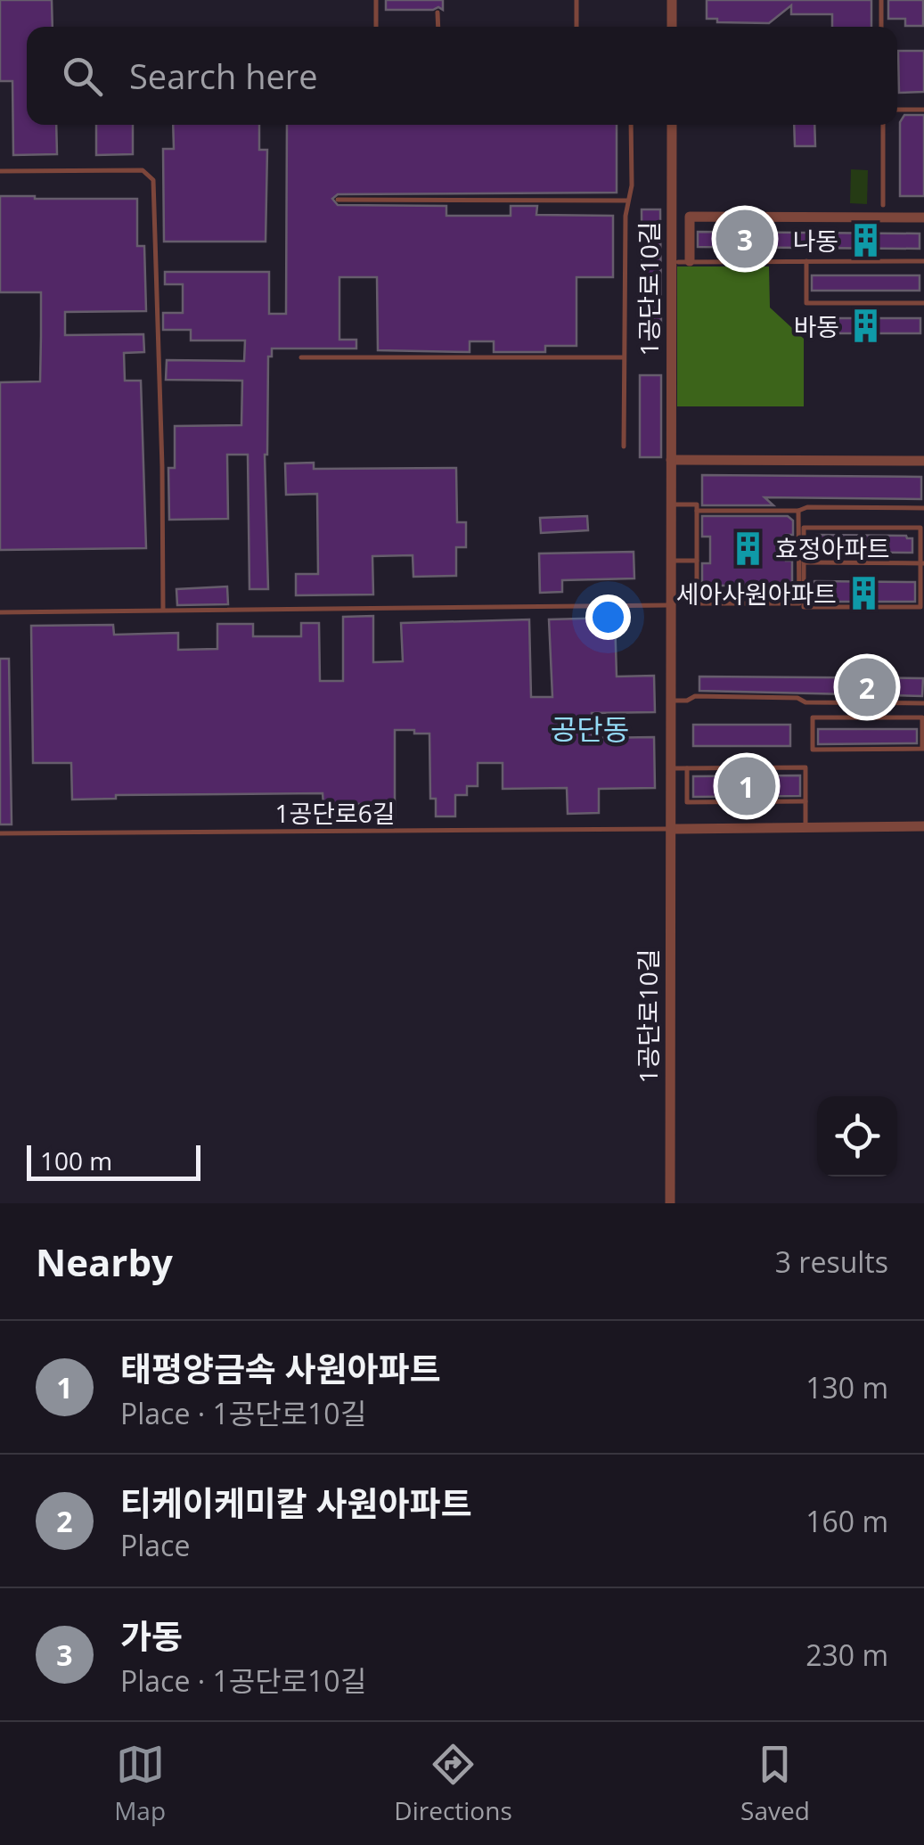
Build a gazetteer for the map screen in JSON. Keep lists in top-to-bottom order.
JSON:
{
  "streets": {
    "street": ["1공단로10길"],
    "lane": ["1공단로6길"]
  },
  "crossings": [
    ["1공단로10길", "1공단로6길"]
  ],
  "districts": ["공단동"],
  "places": {
    "building": [
      "나동",
      "바동",
      "효정아파트",
      "세아사원아파트"
    ]
  },
  "scale_bar": "100 m",
  "page": {
    "search": "Search here",
    "pins": ["3", "2", "1"],
    "scale": "100 m",
    "heading": ["Nearby", "3 results"],
    "list": [
      {
        "mark": "1",
        "name": "태평양금속 사원아파트",
        "note": "Place · 1공단로10길",
        "value": "130 m"
      },
      {
        "mark": "2",
        "name": "티케이케미칼 사원아파트",
        "note": "Place",
        "value": "160 m"
      },
      {
        "mark": "3",
        "name": "가동",
        "note": "Place · 1공단로10길",
        "value": "230 m"
      }
    ],
    "nav": ["Map", "Directions", "Saved"]
  }
}
